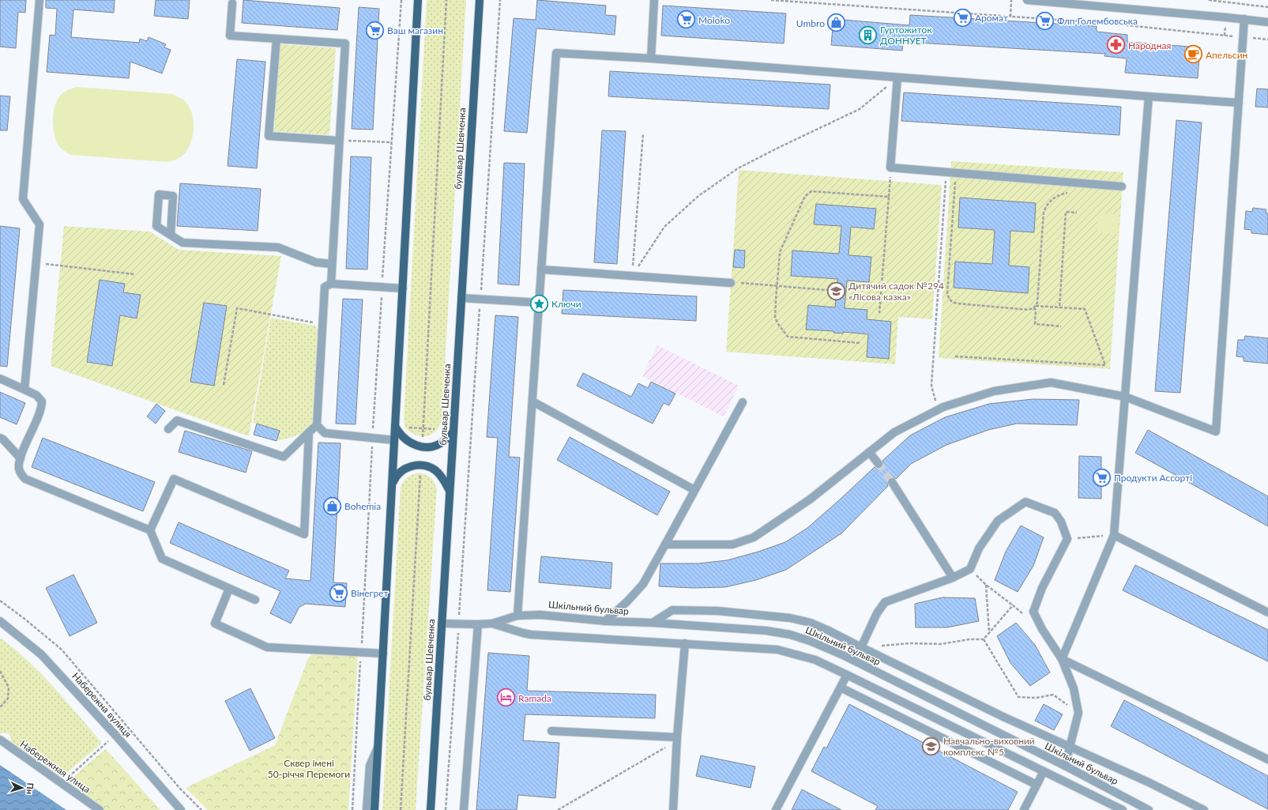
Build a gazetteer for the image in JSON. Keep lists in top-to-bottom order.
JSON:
{
  "streets": {
    "main road": ["бульвар Шевченка"],
    "street": ["Шкільний бульвар", "Набережна вулиця", "Набережная улица"]
  },
  "crossings": [
    ["бульвар Шевченка", "Шкільний бульвар"]
  ],
  "parks": ["Сквер імені 50-річчя Перемоги"],
  "places": {
    "supermarket": [
      "Аромат",
      "Moloko",
      "Флп Голембовська",
      "Ваш магазин",
      "Продукти Ассорті",
      "Вінегрет"
    ],
    "shop": ["Umbro", "Bohemia"],
    "building": ["Гуртожиток ДОННУЕТ"],
    "pharmacy": ["Народная"],
    "cafe": ["Апельсин"],
    "school or university": ["Дитячий садок №294 «Лісова казка»", "Навчально-виховний комплекс №5"],
    "place": ["Ключи"],
    "hotel": ["Ramada"]
  },
  "north": "right"
}
